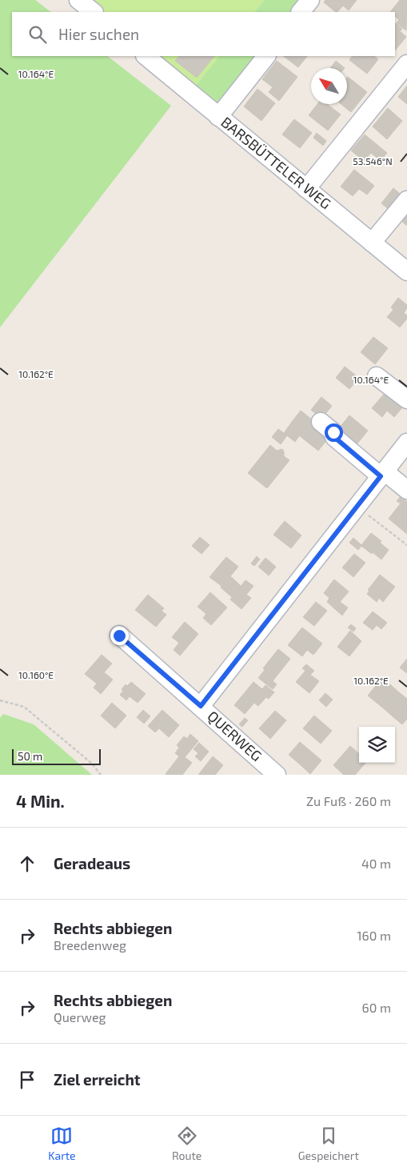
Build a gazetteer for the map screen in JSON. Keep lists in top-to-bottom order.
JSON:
{
  "streets": {
    "street": ["BARSBÜTTELER WEG", "QUERWEG"]
  },
  "scale_bar": "50 m",
  "north": "top left",
  "page": {
    "search": "Hier suchen",
    "scale": "50 m",
    "heading": ["4 Min.", "Zu Fuß · 260 m"],
    "list": [
      ["Geradeaus", "40 m"],
      ["Rechts abbiegen", "Breedenweg", "160 m"],
      ["Rechts abbiegen", "Querweg", "60 m"],
      "Ziel erreicht"
    ],
    "nav": ["Karte", "Route", "Gespeichert"]
  },
  "coordinates": [
    "10.164°E",
    "53.546°N",
    "10.162°E",
    "10.160°E"
  ]
}
